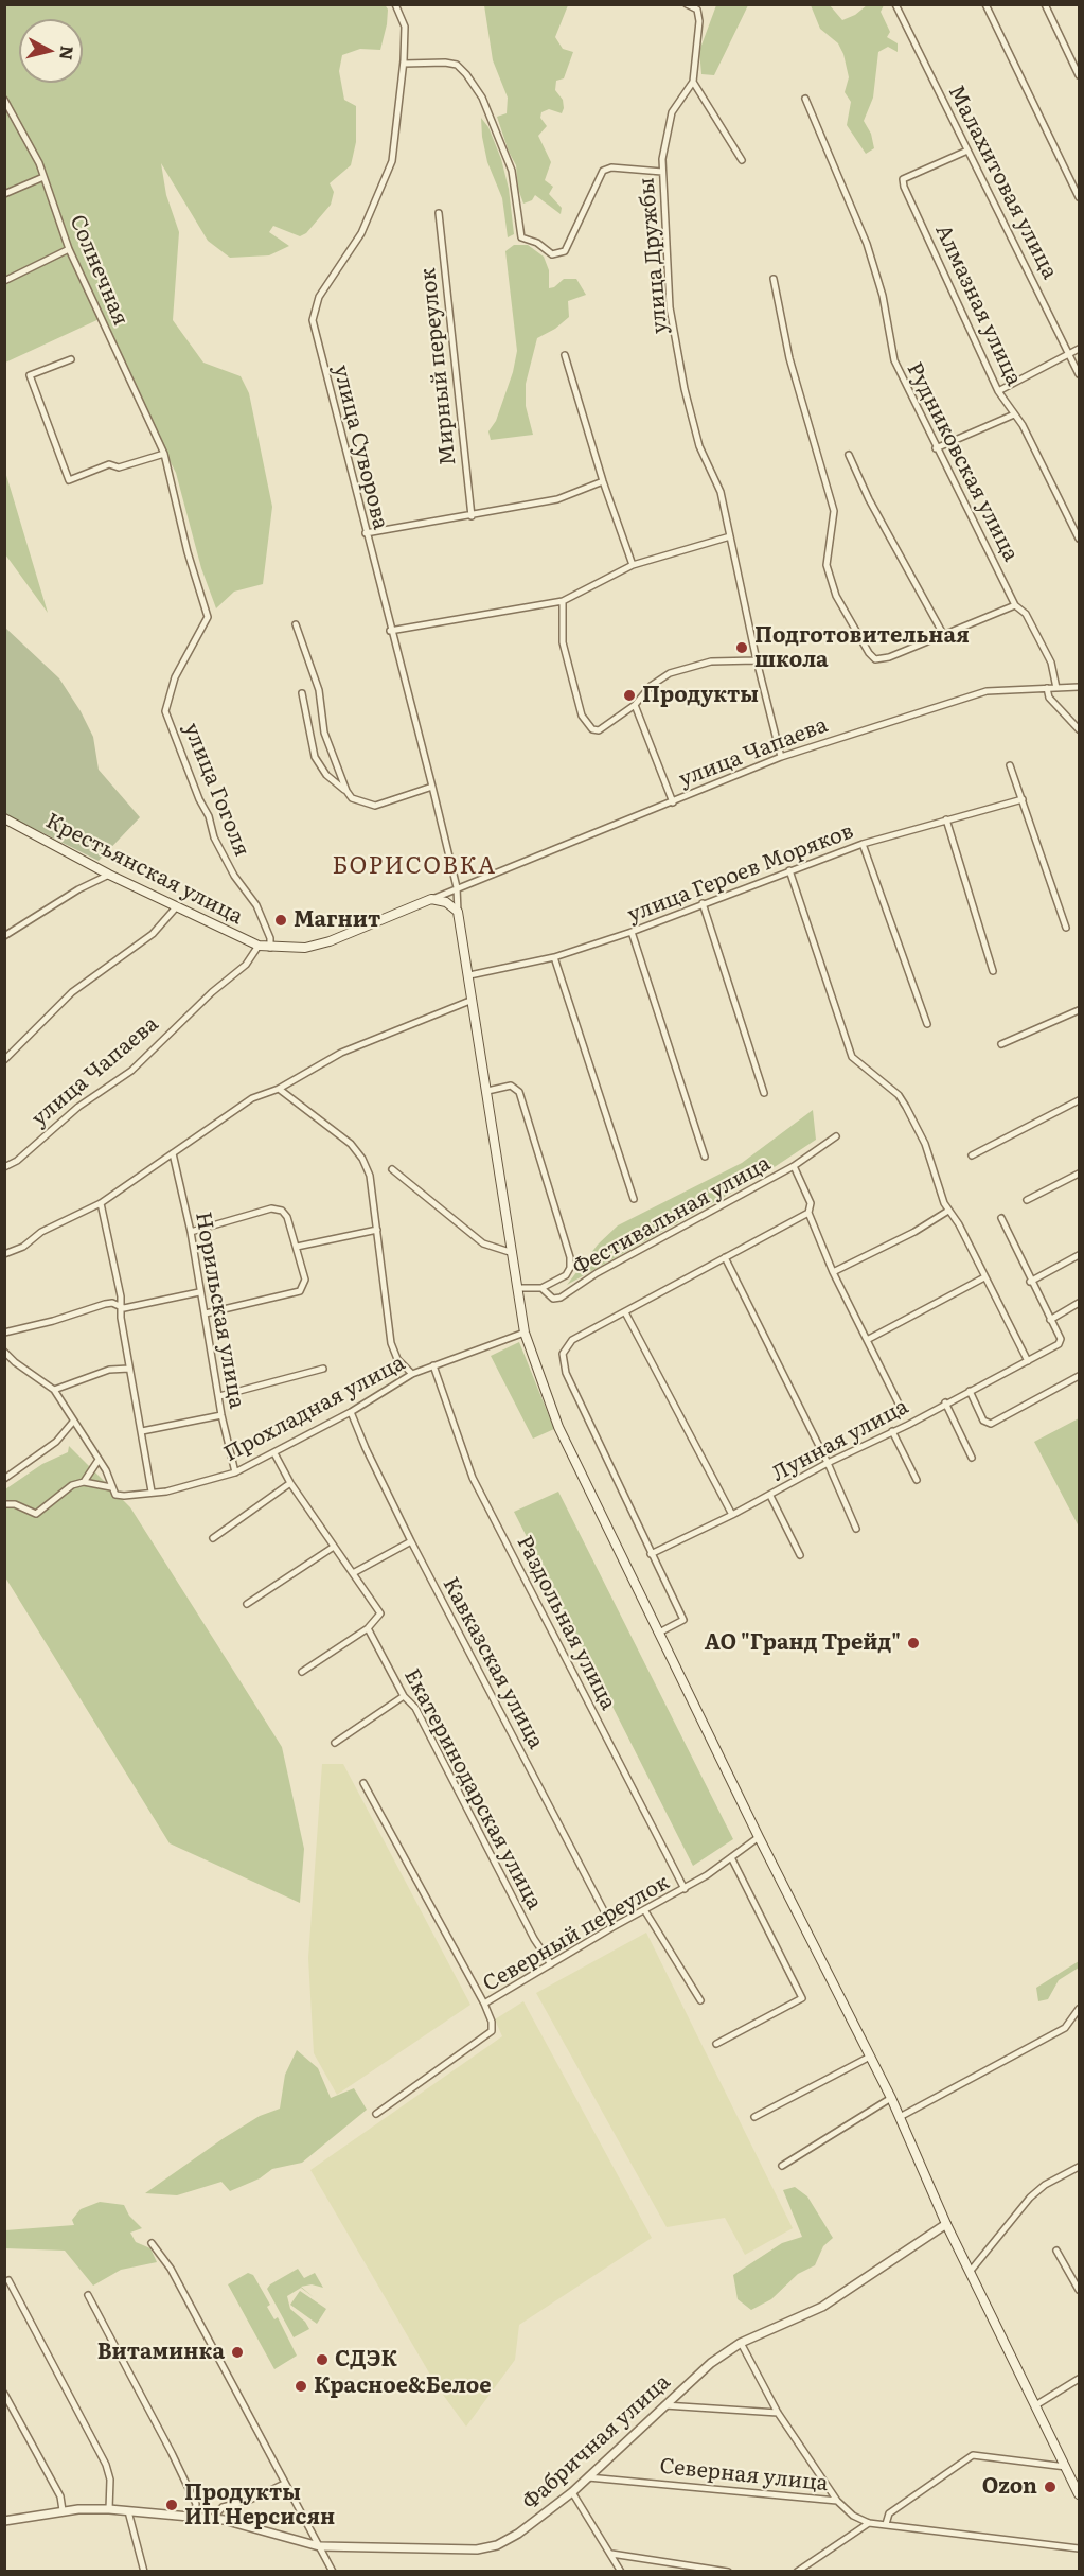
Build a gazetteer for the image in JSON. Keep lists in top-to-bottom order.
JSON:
{
  "streets": {
    "main road": ["улица Чапаева", "Крестьянская улица"],
    "street": [
      "Малахитовая улица",
      "улица Дружбы",
      "Солнечная",
      "Алмазная улица",
      "Мирный переулок",
      "улица Суворова",
      "Рудниковская улица",
      "улица Гоголя",
      "улица Героев Моряков",
      "Фестивальная улица",
      "Норильская улица",
      "Прохладная улица",
      "Лунная улица",
      "Раздольная улица",
      "Кавказская улица",
      "Екатеринодарская улица",
      "Северный переулок",
      "Фабричная улица",
      "Северная улица"
    ]
  },
  "crossings": [
    ["Малахитовая улица", "Алмазная улица"],
    ["улица Дружбы", "улица Чапаева"],
    ["Солнечная", "улица Гоголя"],
    ["улица Суворова", "улица Чапаева"],
    ["Рудниковская улица", "улица Чапаева"],
    ["улица Чапаева", "улица Гоголя"],
    ["улица Чапаева", "Крестьянская улица"],
    ["улица Гоголя", "Крестьянская улица"],
    ["Норильская улица", "Прохладная улица"],
    ["Прохладная улица", "Раздольная улица"],
    ["Прохладная улица", "Кавказская улица"],
    ["Раздольная улица", "Северный переулок"],
    ["Кавказская улица", "Северный переулок"],
    ["Екатеринодарская улица", "Северный переулок"],
    ["Фабричная улица", "Северная улица"]
  ],
  "districts": ["БОРИСОВКА"],
  "places": [
    "Подготовительная школа",
    "Продукты",
    "Магнит",
    "АО \"Гранд Трейд\"",
    "Витаминка",
    "СДЭК",
    "Красное&Белое",
    "Ozon",
    "Продукты ИП Нерсисян"
  ],
  "north": "right"
}
